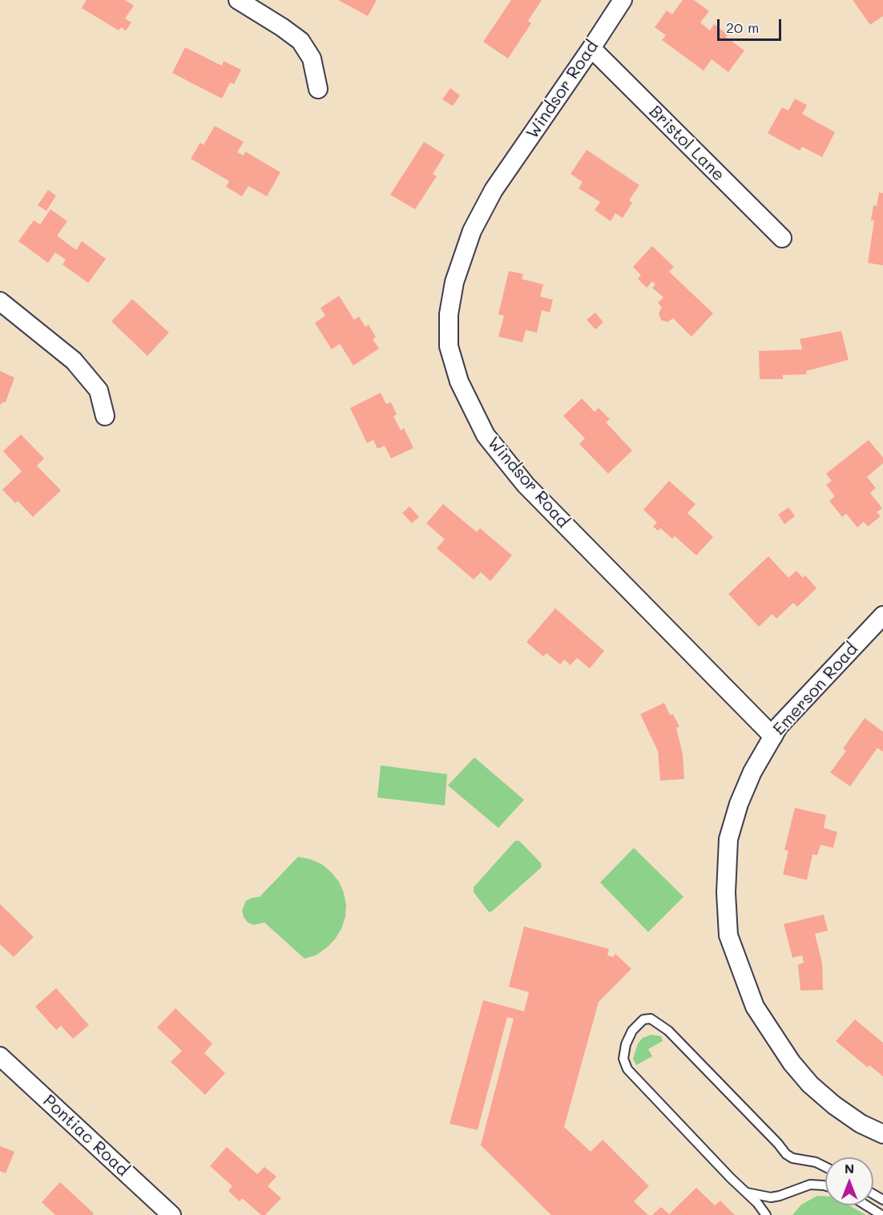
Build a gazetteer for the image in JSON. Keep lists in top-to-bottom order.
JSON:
{
  "streets": {
    "street": [
      "Windsor Road",
      "Bristol Lane",
      "Emerson Road",
      "Pontiac Road"
    ]
  },
  "crossings": [
    ["Windsor Road", "Bristol Lane"],
    ["Windsor Road", "Emerson Road"]
  ],
  "scale_bar": "20 m",
  "north": "top"
}
